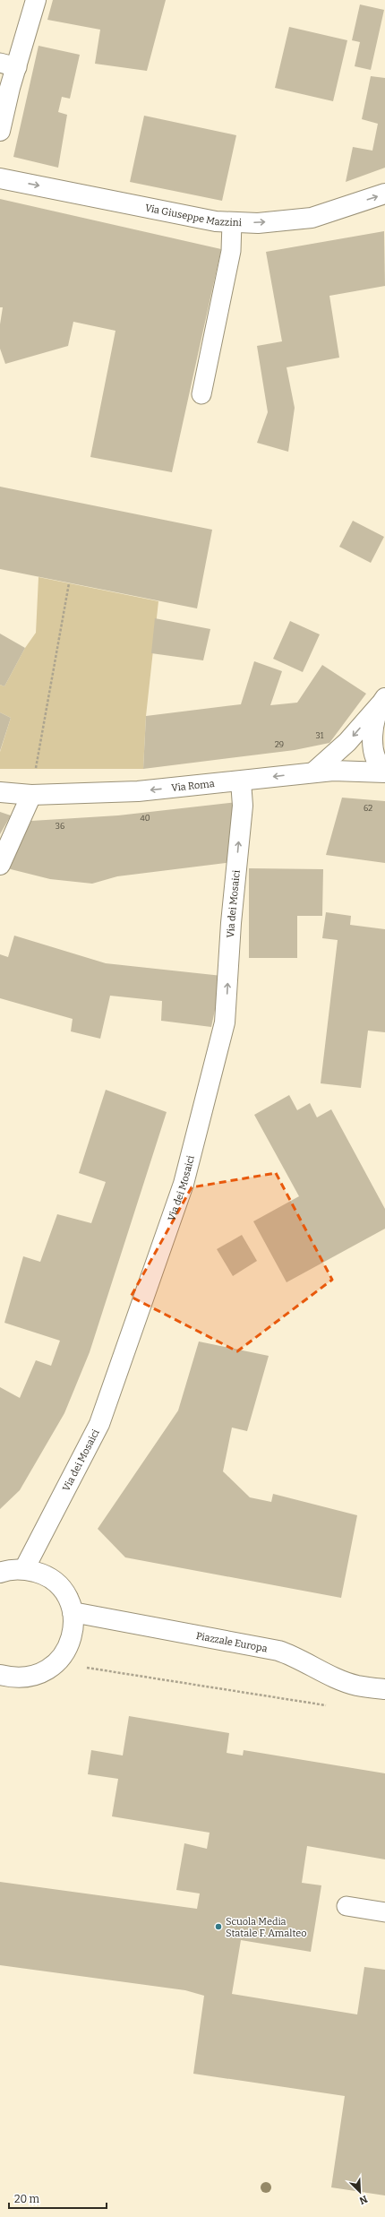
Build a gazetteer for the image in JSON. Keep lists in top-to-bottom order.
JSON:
{
  "streets": {
    "street": [
      "Via Giuseppe Mazzini",
      "Via Roma",
      "Via dei Mosaici",
      "Piazzale Europa"
    ]
  },
  "crossings": [
    ["Via Roma", "Via dei Mosaici"]
  ],
  "one_way": ["Via Giuseppe Mazzini", "Via Roma", "Via dei Mosaici"],
  "places": ["Scuola Media Statale F. Amalteo"],
  "house_numbers": [
    "31",
    "29",
    "62",
    "40",
    "36"
  ],
  "scale_bar": "20 m",
  "north": "bottom right"
}
